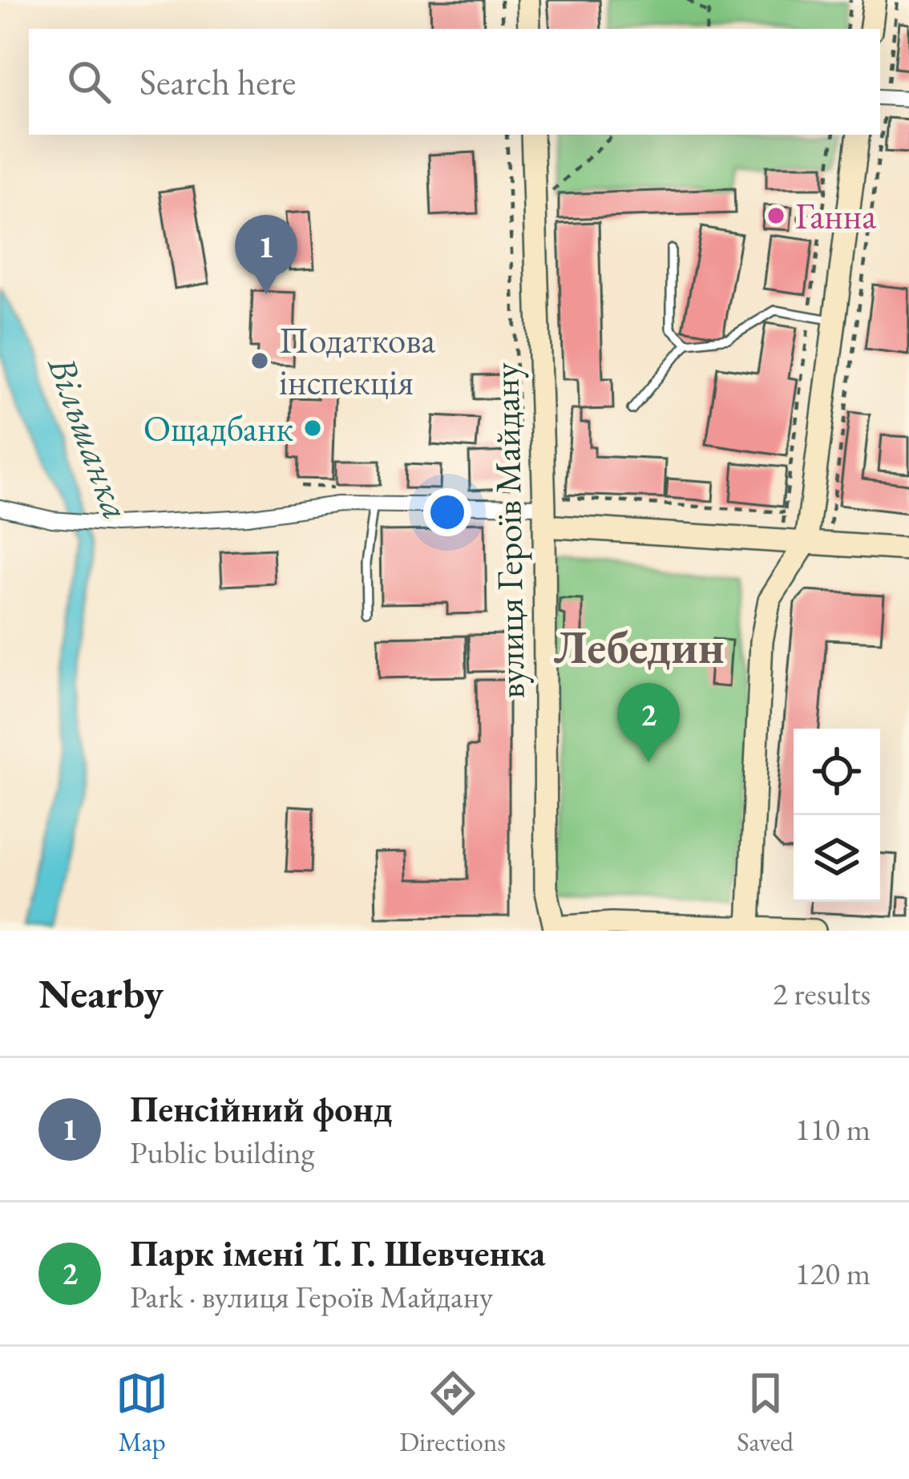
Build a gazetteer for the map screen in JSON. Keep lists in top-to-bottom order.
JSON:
{
  "streets": {
    "main road": ["вулиця Героїв Майдану"]
  },
  "districts": ["Лебедин"],
  "water": ["Вільшанка"],
  "places": ["Ганна", "Податкова інспекція", "Ощадбанк"],
  "page": {
    "search": "Search here",
    "pins": ["1", "2"],
    "heading": ["Nearby", "2 results"],
    "list": [
      {
        "mark": "1",
        "name": "Пенсійний фонд",
        "note": "Public building",
        "value": "110 m"
      },
      {
        "mark": "2",
        "name": "Парк імені Т. Г. Шевченка",
        "note": "Park · вулиця Героїв Майдану",
        "value": "120 m"
      }
    ],
    "nav": ["Map", "Directions", "Saved"]
  }
}
